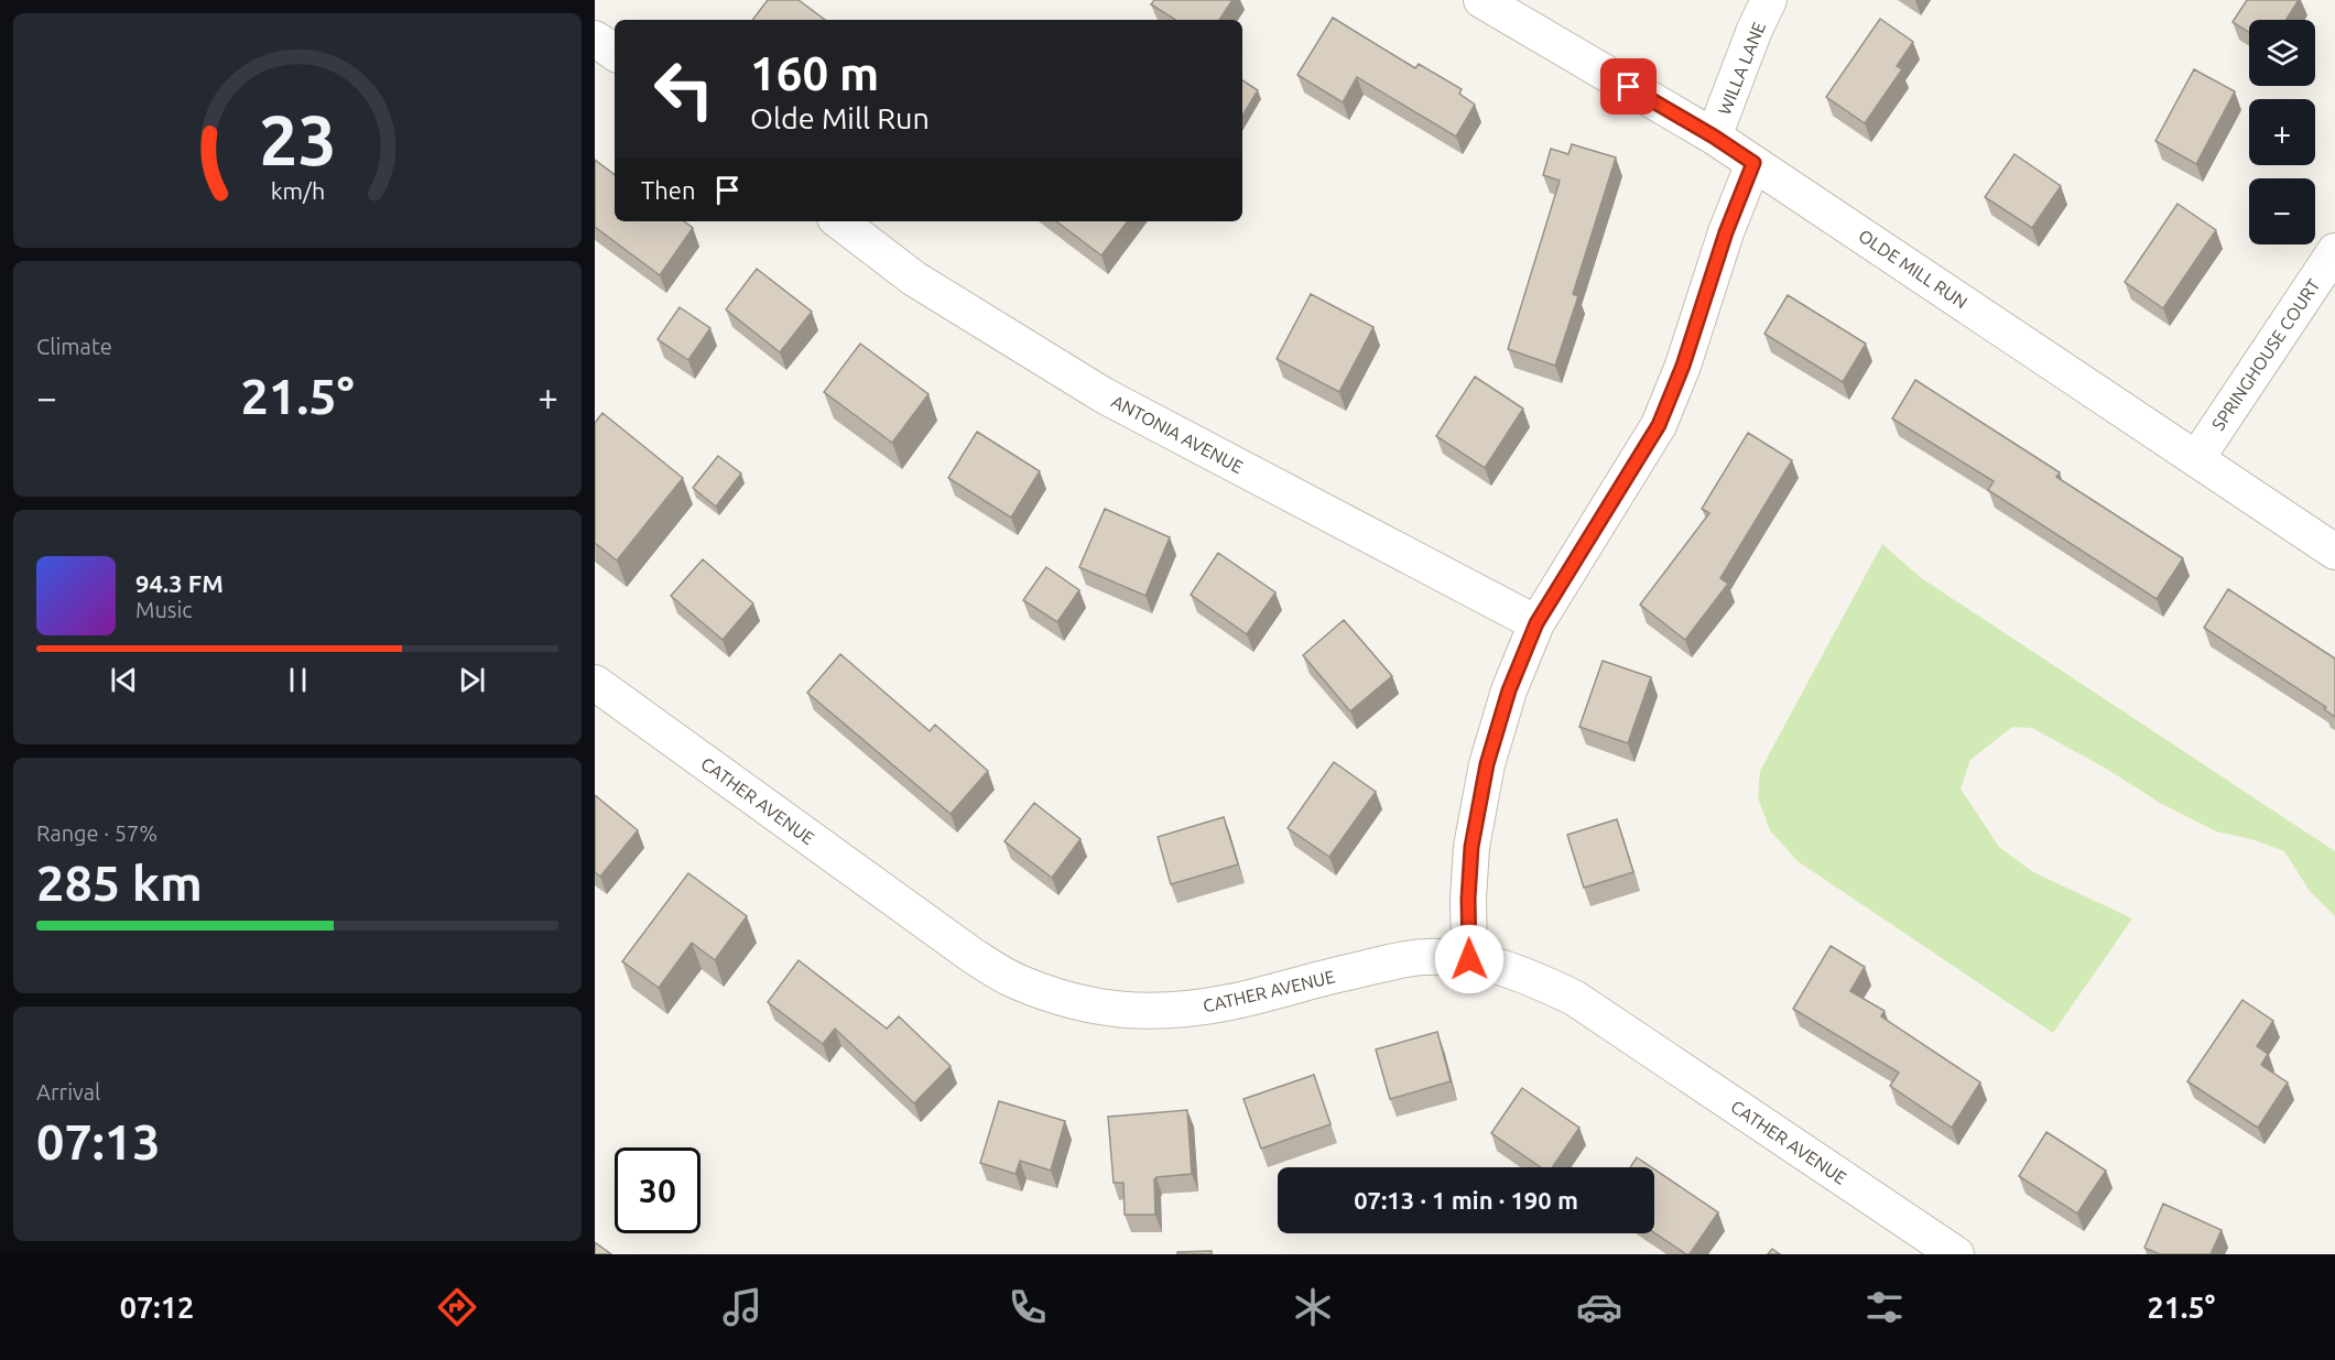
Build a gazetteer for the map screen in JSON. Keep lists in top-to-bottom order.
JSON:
{
  "streets": {
    "street": [
      "WILLA LANE",
      "OLDE MILL RUN",
      "SPRINGHOUSE COURT",
      "ANTONIA AVENUE",
      "CATHER AVENUE"
    ]
  },
  "crossings": [
    ["WILLA LANE", "OLDE MILL RUN"],
    ["OLDE MILL RUN", "SPRINGHOUSE COURT"]
  ],
  "page": {
    "map_buttons": ["+", "−"],
    "turn": ["160 m", "Olde Mill Run"],
    "then": "Then",
    "tile": [
      "Climate",
      ["Range · 57%", "285 km"],
      ["Arrival", "07:13"]
    ],
    "heat": ["−", "21.5°", "+"],
    "song": ["94.3 FM", "Music"],
    "limit": "30",
    "trip": "07:13 · 1 min · 190 m",
    "tabs": ["07:12", "21.5°"],
    "gauge": ["23", "km/h"]
  }
}
